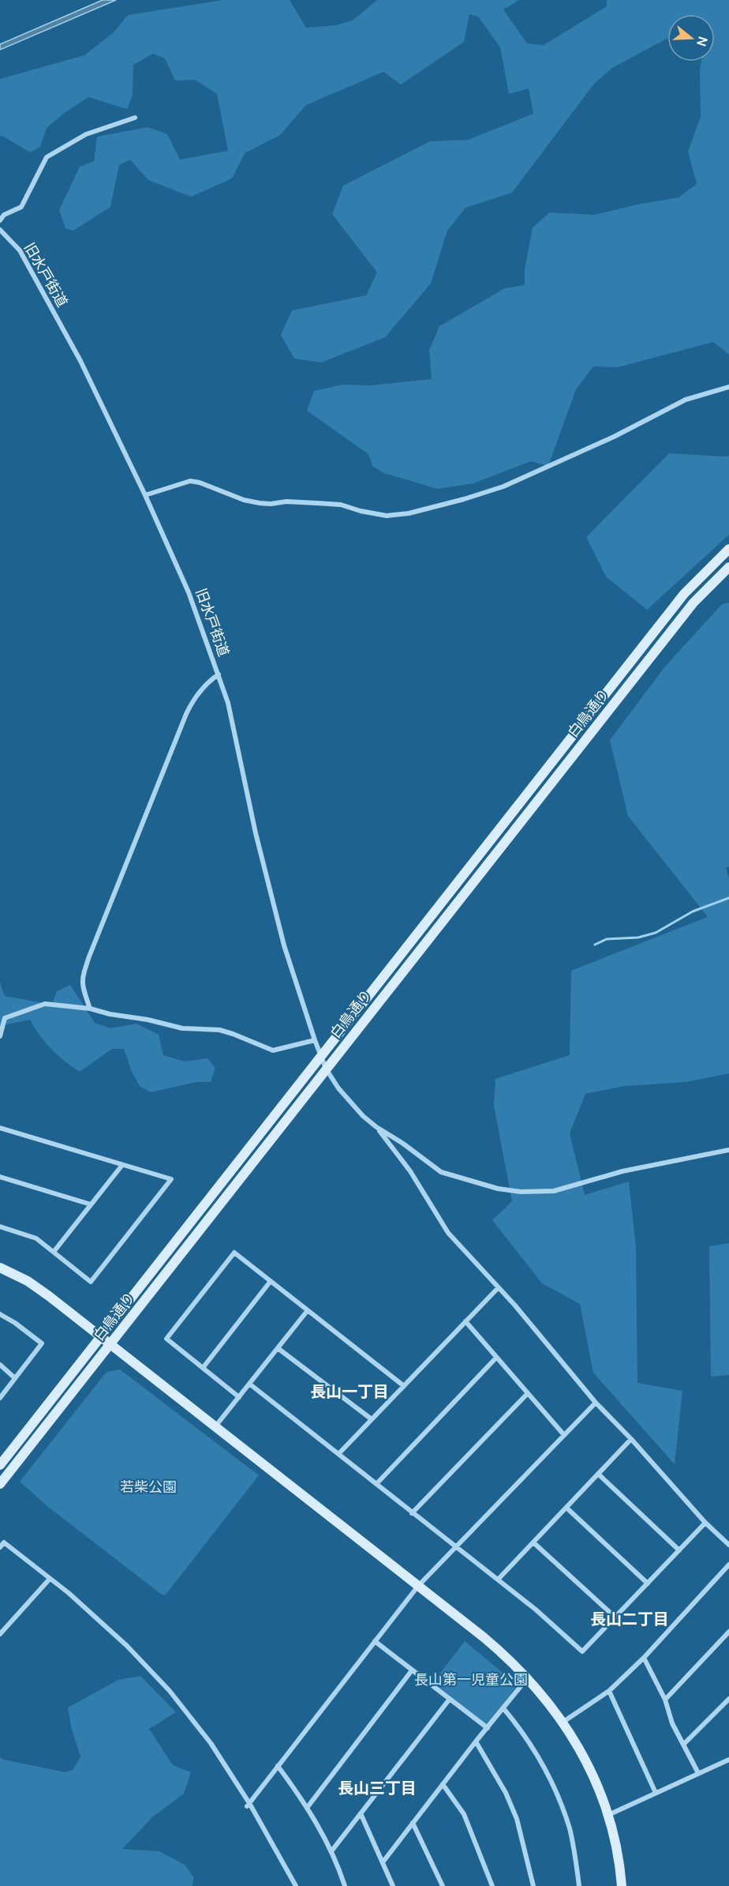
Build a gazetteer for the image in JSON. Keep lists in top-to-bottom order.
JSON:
{
  "streets": {
    "main road": ["白鳥通り"],
    "street": ["旧水戸街道"]
  },
  "crossings": [
    ["旧水戸街道", "白鳥通り"]
  ],
  "districts": ["長山一丁目", "長山二丁目", "長山三丁目"],
  "parks": ["若柴公園", "長山第一児童公園"],
  "north": "right"
}
